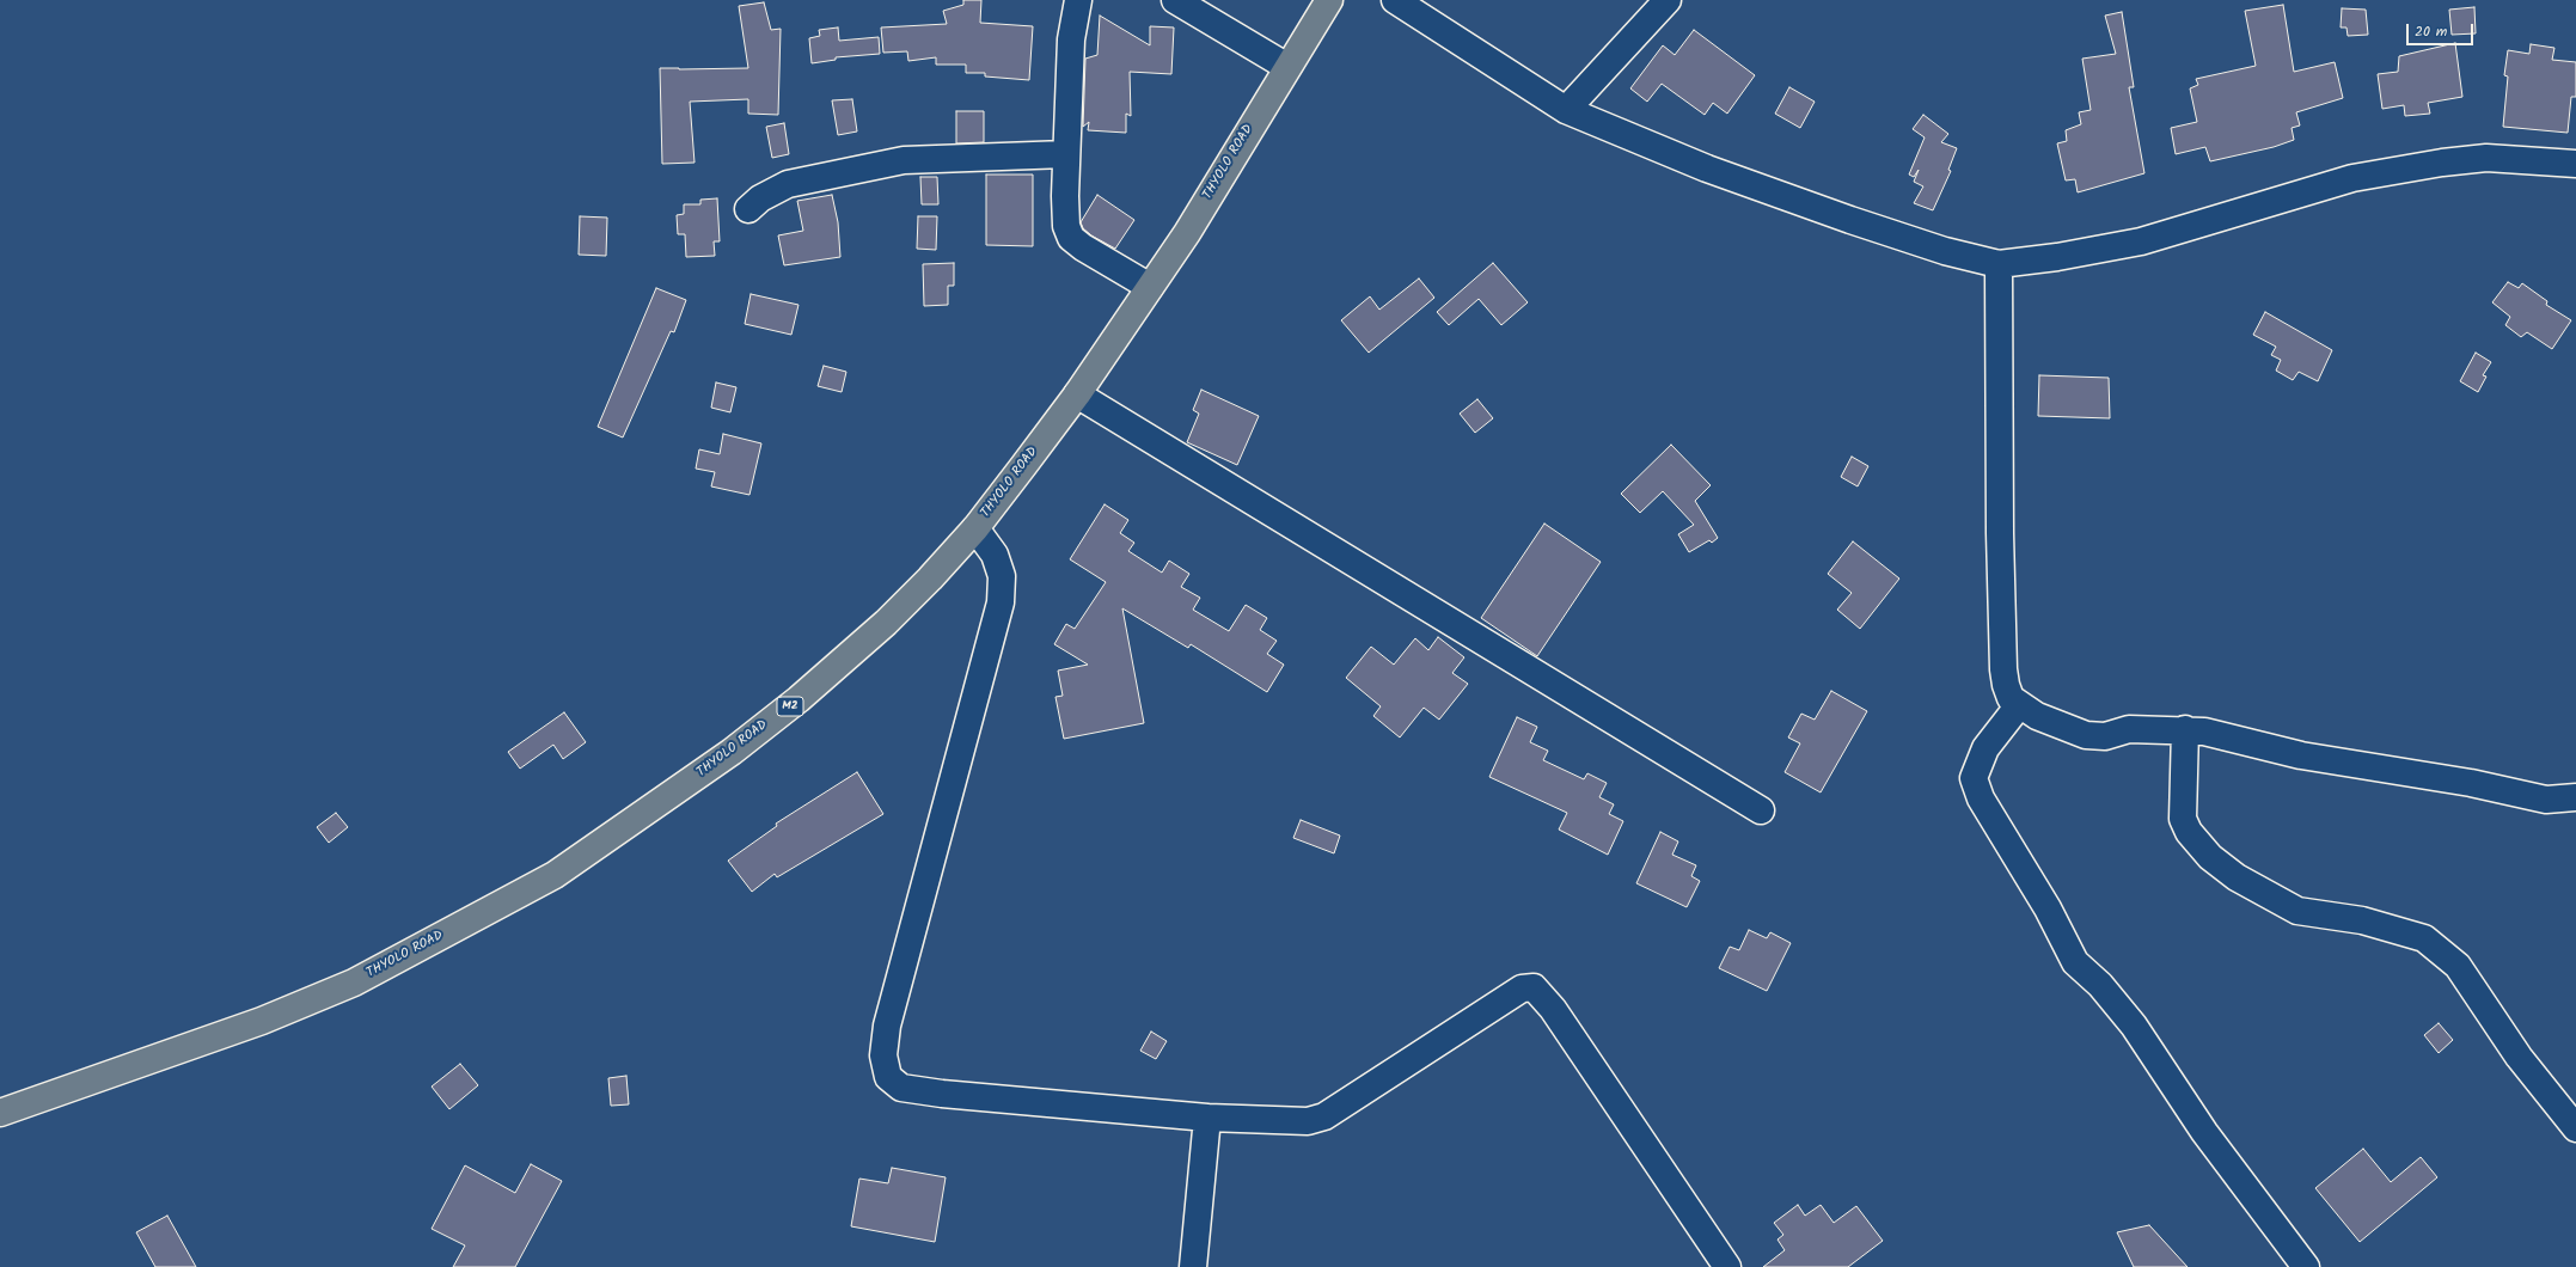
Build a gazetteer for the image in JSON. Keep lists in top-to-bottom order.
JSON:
{
  "streets": {
    "highway": ["THYOLO ROAD", "M2"]
  },
  "scale_bar": "20 m"
}
